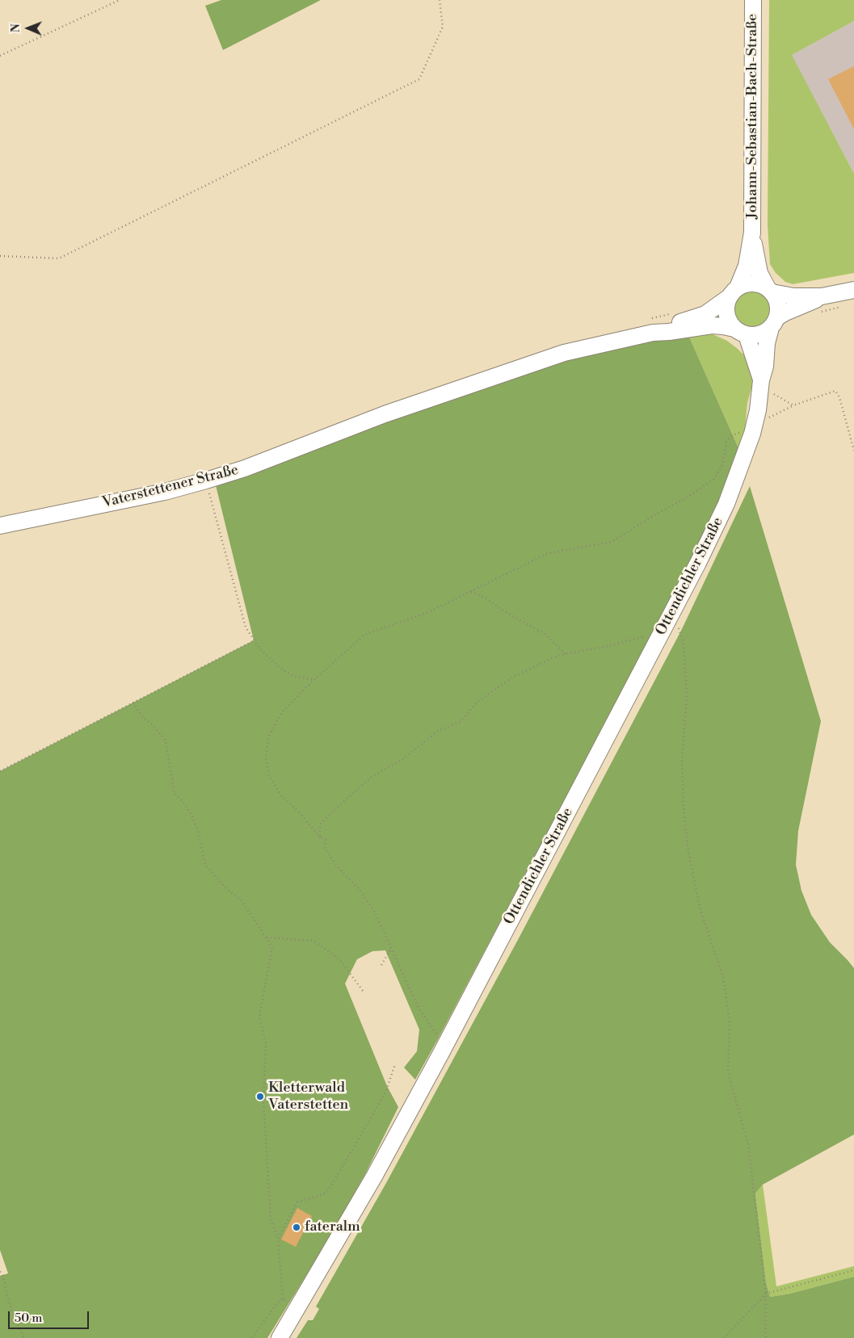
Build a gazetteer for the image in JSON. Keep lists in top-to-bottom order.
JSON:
{
  "streets": {
    "street": ["Johann-Sebastian-Bach-Straße", "Vaterstettener Straße", "Ottendichler Straße"]
  },
  "crossings": [
    ["Johann-Sebastian-Bach-Straße", "Ottendichler Straße"]
  ],
  "places": ["Kletterwald Vaterstetten", "fateralm"],
  "scale_bar": "50 m",
  "north": "left"
}
